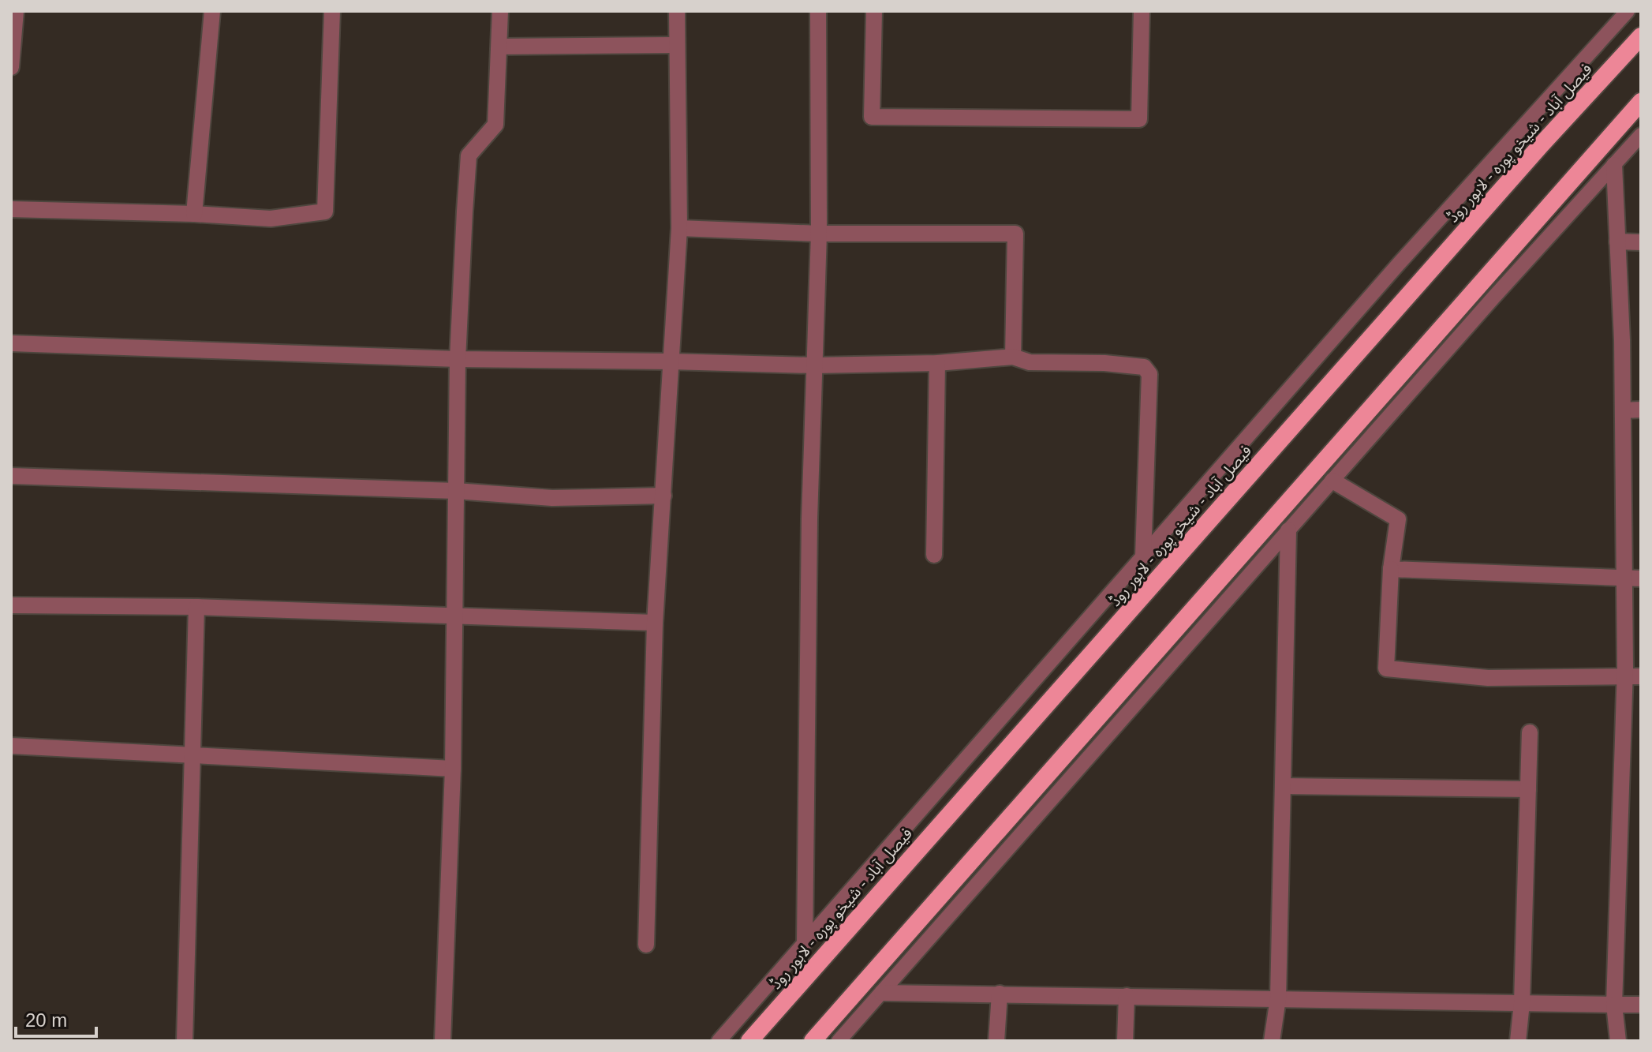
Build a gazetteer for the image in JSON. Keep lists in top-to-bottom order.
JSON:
{
  "streets": {
    "highway": ["فیصل آباد - شیخو پورہ - لاہور روڈ"]
  },
  "scale_bar": "20 m"
}
